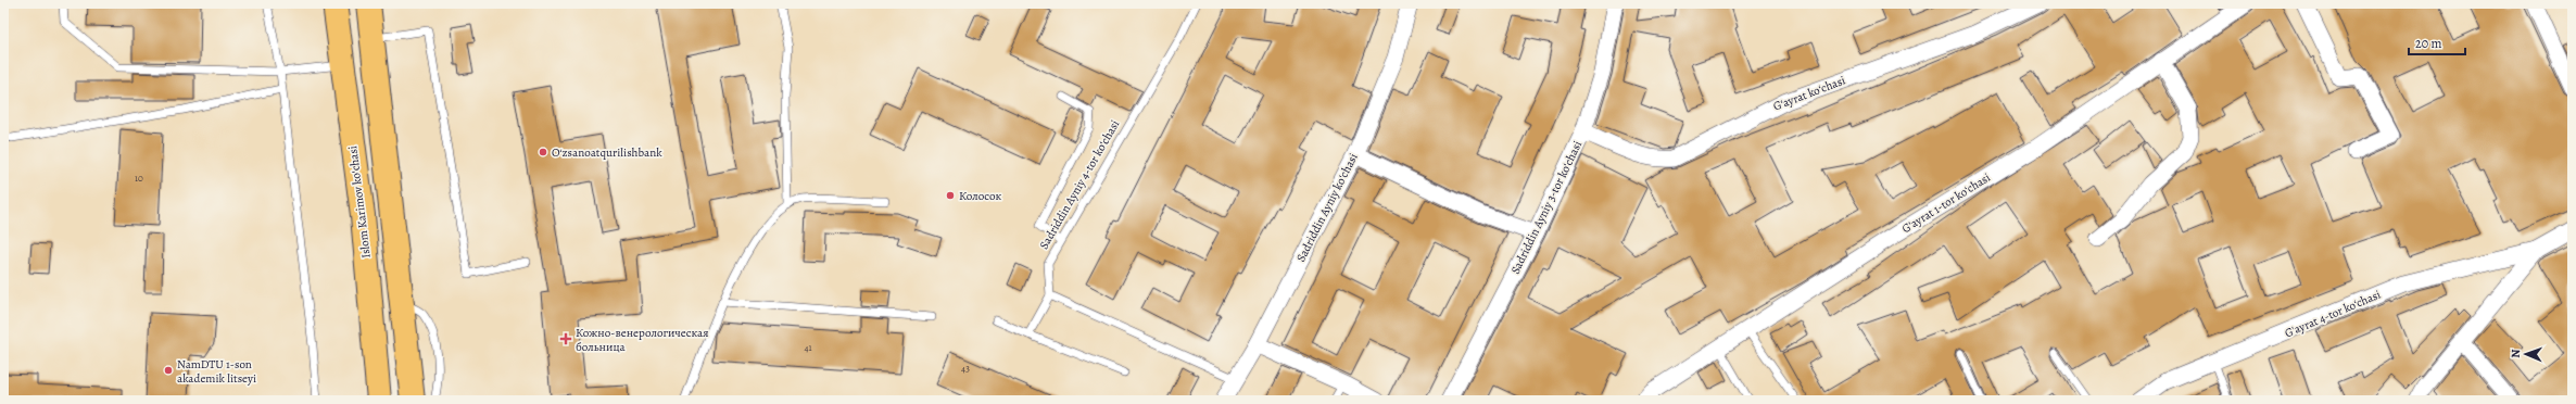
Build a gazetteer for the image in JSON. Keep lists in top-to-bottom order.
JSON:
{
  "streets": {
    "main road": ["Islom Karimov koʻchasi"],
    "street": [
      "Gʻayrat koʻchasi",
      "Gʻayrat 1-tor koʻchasi",
      "Sadriddin Ayniy koʻchasi",
      "Sadriddin Ayniy 3-tor koʻchasi",
      "G'ayrat 4-tor koʻchasi"
    ],
    "lane": ["Sadriddin Ayniy 4-tor koʻchasi"]
  },
  "crossings": [
    ["Gʻayrat koʻchasi", "Sadriddin Ayniy 3-tor koʻchasi"]
  ],
  "places": {
    "other": ["Oʻzsanoatqurilishbank", "Колосок", "NamDTU 1-son akademik litseyi"],
    "health": ["Кожно-венерологическая больница"]
  },
  "house_numbers": ["10", "41", "43"],
  "scale_bar": "20 m",
  "north": "left"
}
